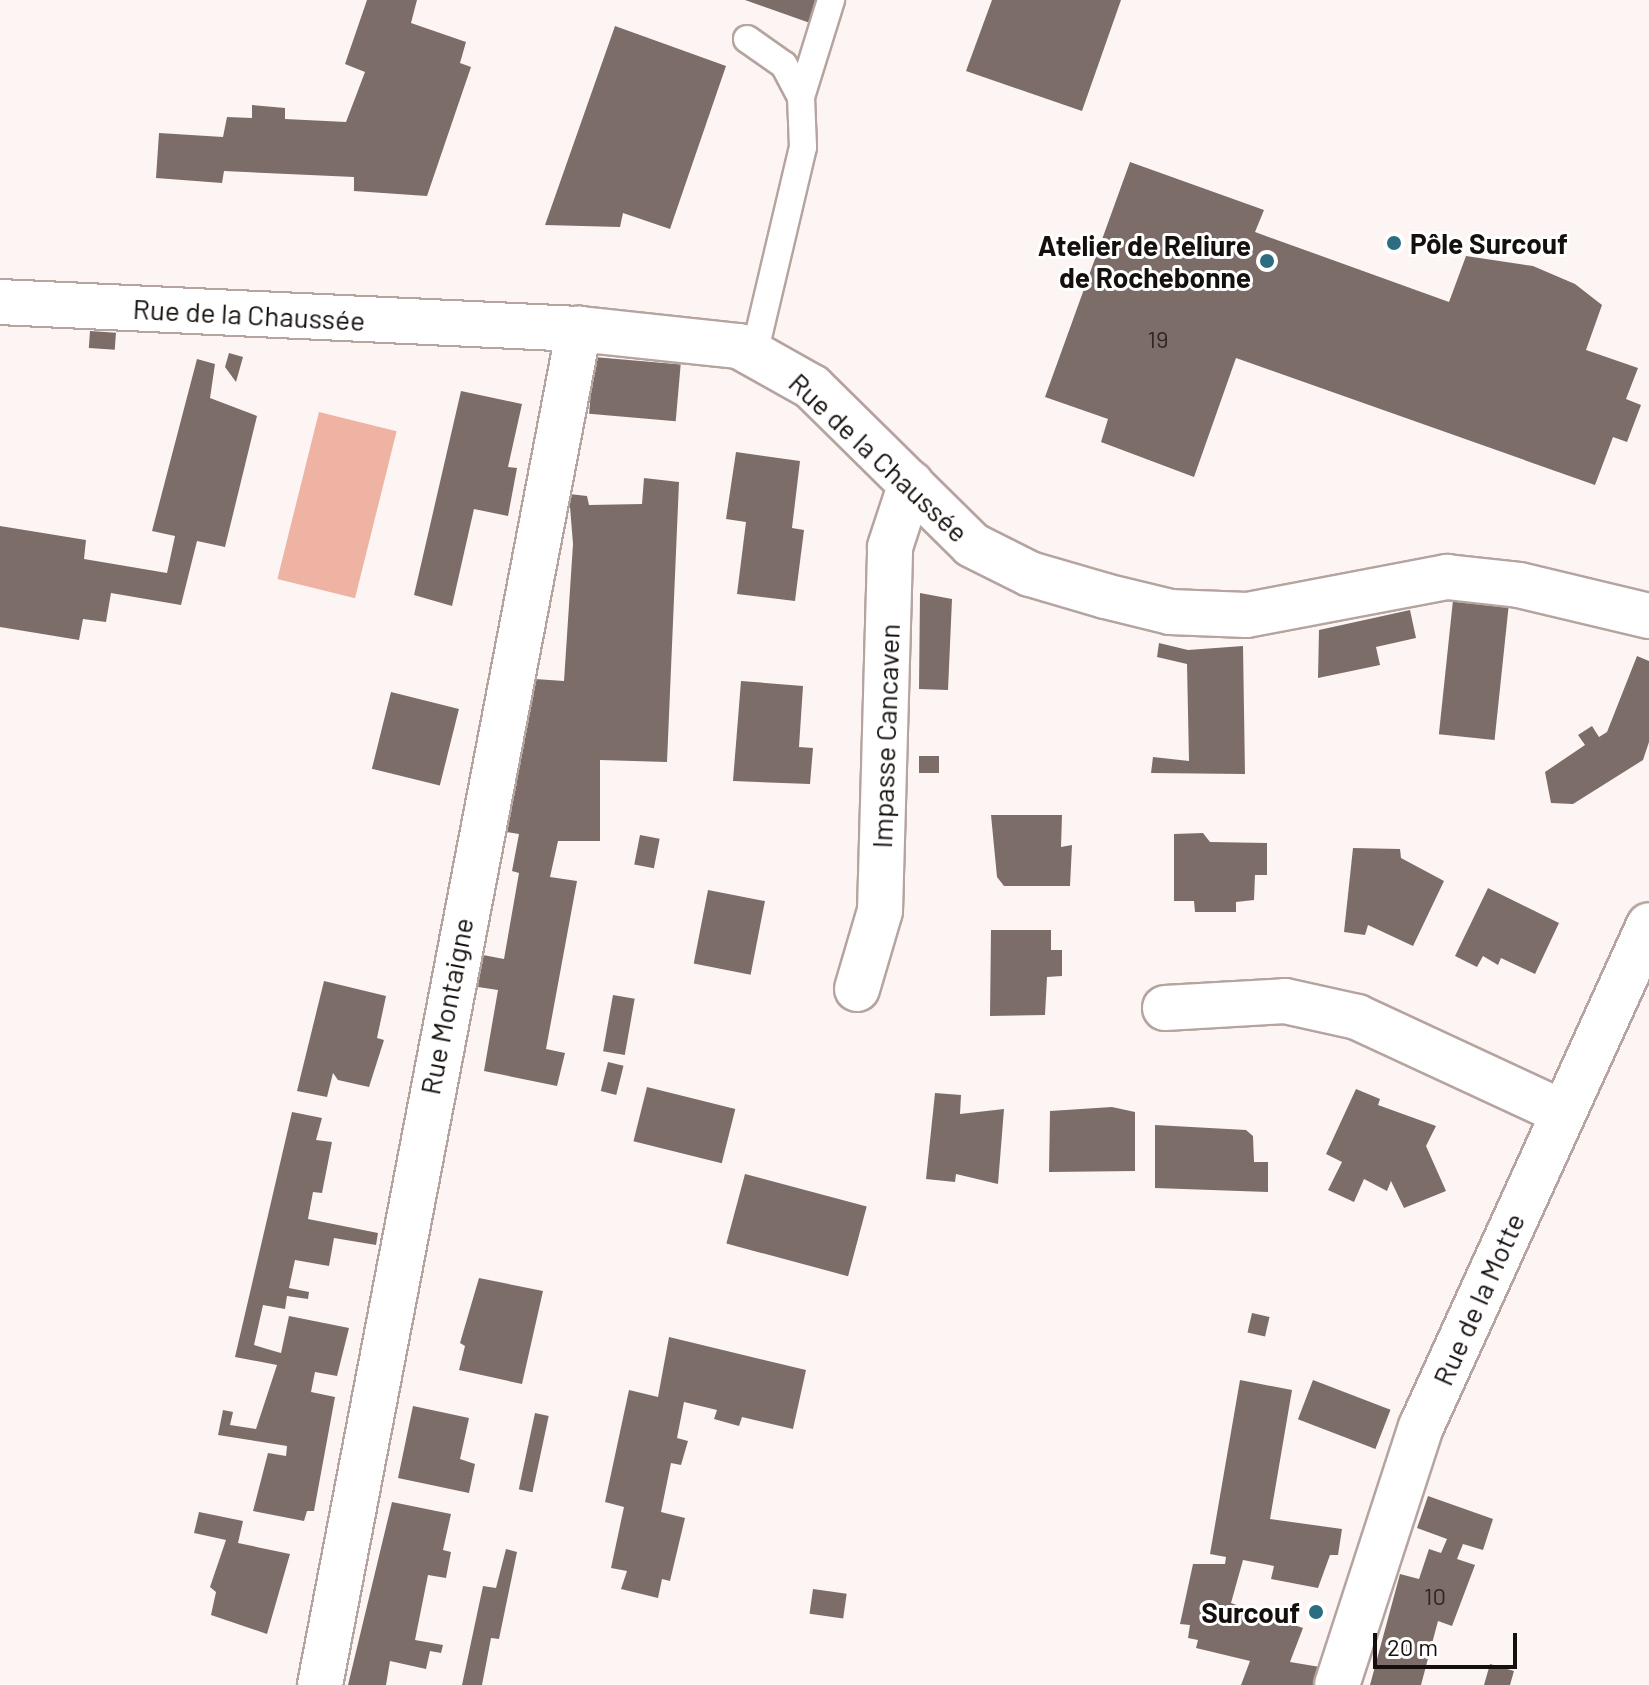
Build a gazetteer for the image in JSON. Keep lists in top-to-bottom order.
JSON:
{
  "streets": {
    "street": [
      "Rue de la Chaussée",
      "Impasse Cancaven",
      "Rue Montaigne",
      "Rue de la Motte"
    ]
  },
  "crossings": [
    ["Rue de la Chaussée", "Impasse Cancaven"],
    ["Rue de la Chaussée", "Rue Montaigne"]
  ],
  "places": ["Pôle Surcouf", "Atelier de Reliure de Rochebonne", "Surcouf"],
  "house_numbers": ["19", "10"],
  "scale_bar": "20 m"
}
